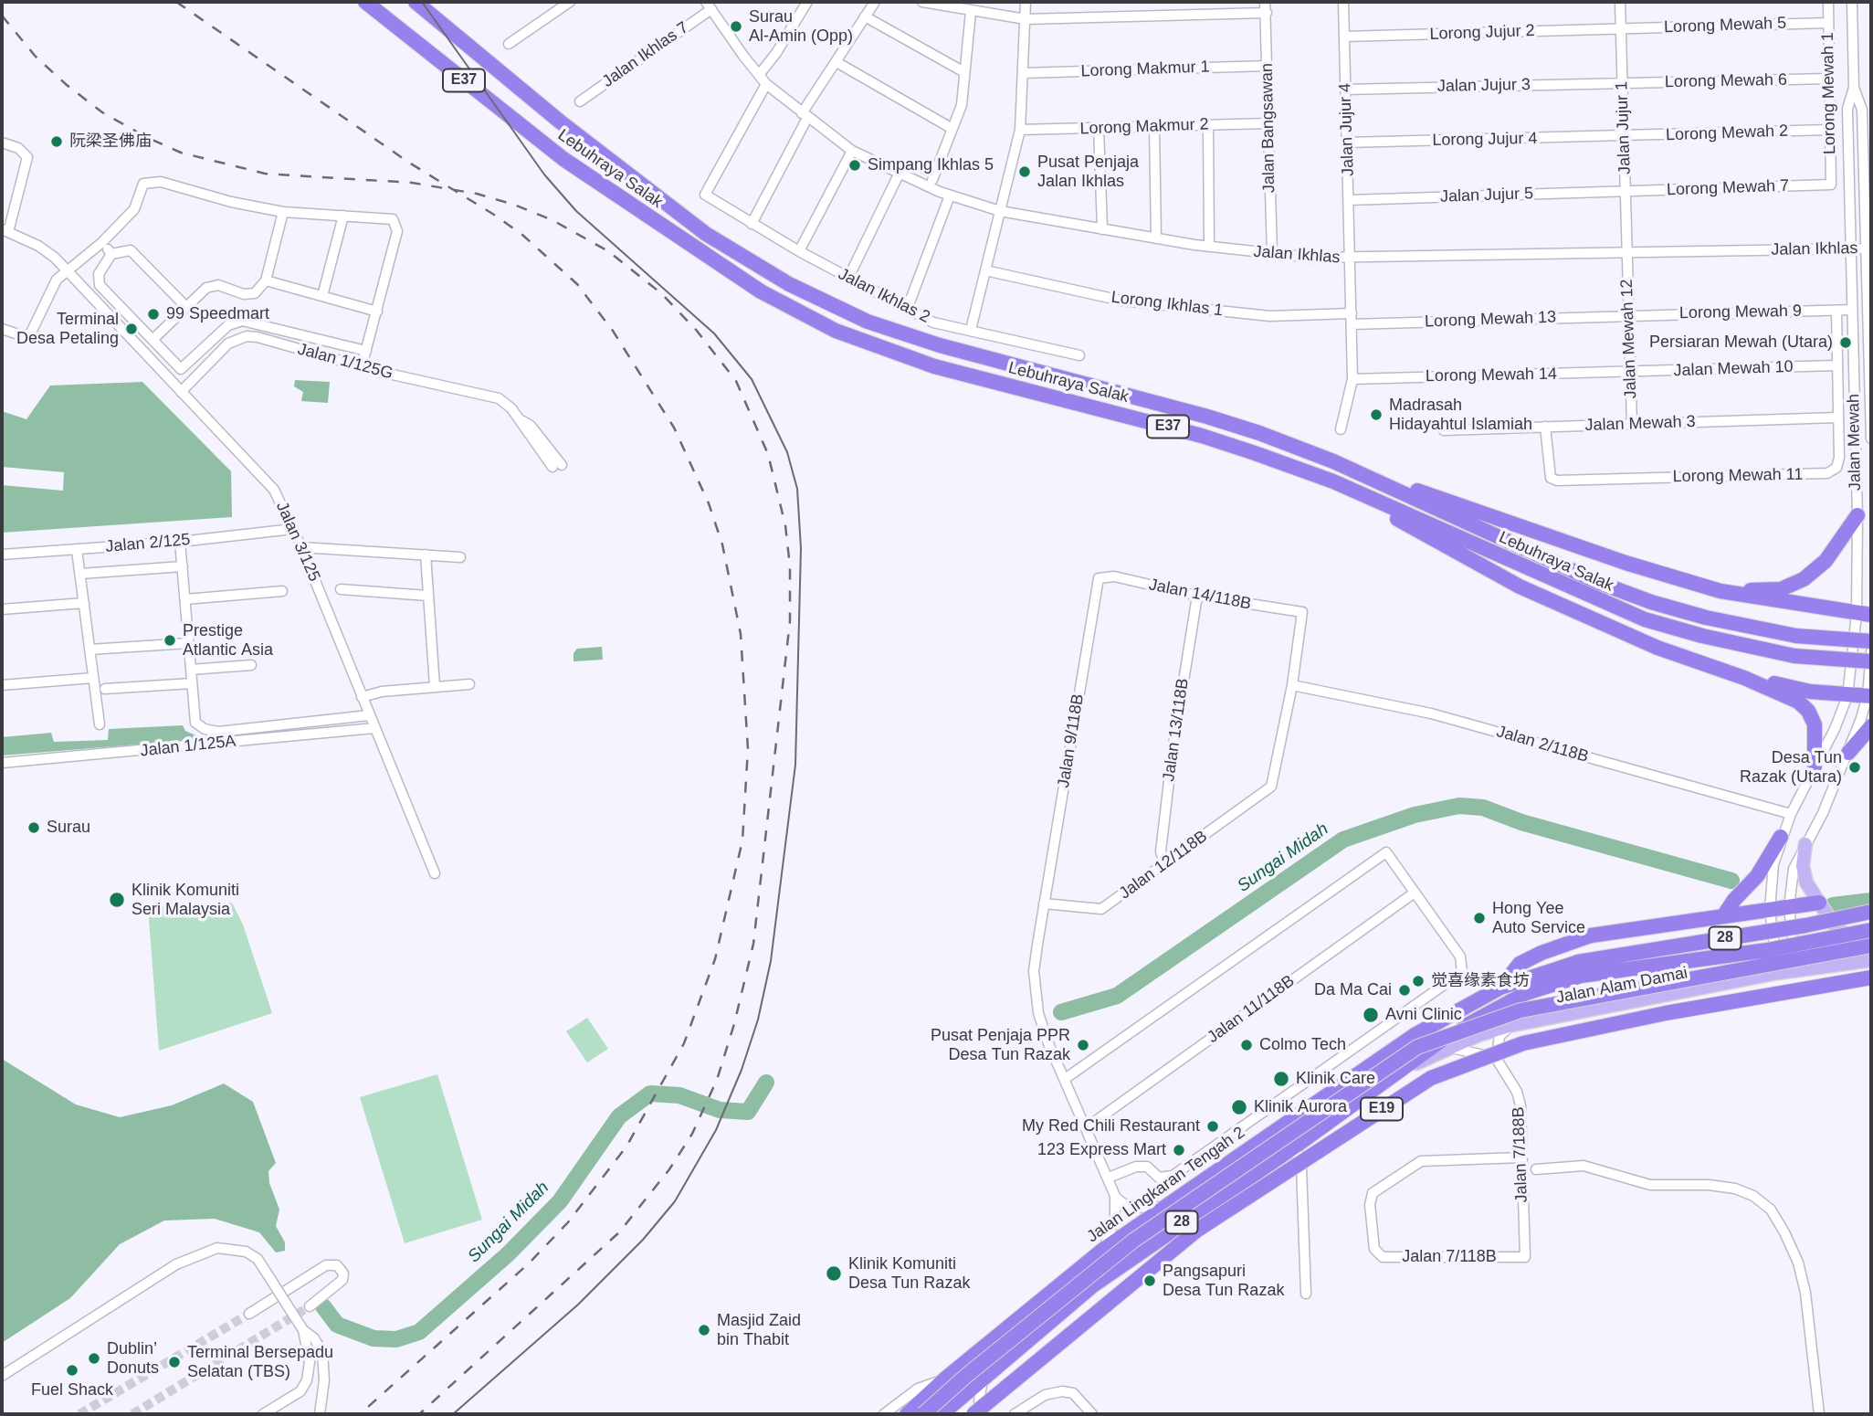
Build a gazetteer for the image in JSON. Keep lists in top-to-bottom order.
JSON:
{
  "streets": {
    "highway": [
      "E37",
      "Lebuhraya Salak",
      "28",
      "E19",
      "Jalan Lingkaran Tengah 2"
    ],
    "main road": ["Jalan Alam Damai"],
    "street": [
      "Lorong Mewah 5",
      "Lorong Jujur 2",
      "Jalan Ikhlas 7",
      "Lorong Makmur 1",
      "Lorong Mewah 6",
      "Jalan Jujur 3",
      "Lorong Mewah 1",
      "Lorong Makmur 2",
      "Jalan Bangsawan",
      "Jalan Jujur 1",
      "Jalan Jujur 4",
      "Lorong Mewah 2",
      "Lorong Jujur 4",
      "Lorong Mewah 7",
      "Jalan Jujur 5",
      "Jalan Ikhlas",
      "Jalan Ikhlas 2",
      "Lorong Ikhlas 1",
      "Lorong Mewah 9",
      "Lorong Mewah 13",
      "Jalan Mewah 12",
      "Jalan 1/125G",
      "Jalan Mewah 10",
      "Lorong Mewah 14",
      "Jalan Mewah 3",
      "Jalan Mewah",
      "Lorong Mewah 11",
      "Jalan 3/125",
      "Jalan 2/125",
      "Jalan 14/118B",
      "Jalan 13/118B",
      "Jalan 9/118B",
      "Jalan 2/118B",
      "Jalan 1/125A",
      "Jalan 12/118B",
      "Jalan 11/118B",
      "Jalan 7/188B",
      "Jalan 7/118B"
    ]
  },
  "crossings": [
    ["Lorong Mewah 5", "Lorong Jujur 2"],
    ["Lorong Mewah 5", "Lorong Mewah 1"],
    ["Lorong Mewah 5", "Jalan Jujur 1"],
    ["Lorong Jujur 2", "Jalan Jujur 1"],
    ["Lorong Jujur 2", "Jalan Jujur 4"],
    ["Jalan Ikhlas 7", "Jalan Ikhlas"],
    ["Lorong Makmur 1", "Jalan Bangsawan"],
    ["Lorong Mewah 6", "Jalan Jujur 3"],
    ["Lorong Mewah 6", "Lorong Mewah 1"],
    ["Lorong Mewah 6", "Jalan Jujur 1"],
    ["Jalan Jujur 3", "Jalan Jujur 1"],
    ["Jalan Jujur 3", "Jalan Jujur 4"],
    ["Lorong Mewah 1", "Lorong Mewah 2"],
    ["Lorong Mewah 1", "Lorong Mewah 7"],
    ["Lorong Makmur 2", "Jalan Bangsawan"],
    ["Jalan Bangsawan", "Jalan Ikhlas"],
    ["Jalan Jujur 1", "Lorong Mewah 2"],
    ["Jalan Jujur 1", "Lorong Jujur 4"],
    ["Jalan Jujur 1", "Lorong Mewah 7"],
    ["Jalan Jujur 1", "Jalan Jujur 5"],
    ["Jalan Jujur 1", "Jalan Ikhlas"],
    ["Jalan Jujur 1", "Jalan Mewah 12"],
    ["Jalan Jujur 4", "Lorong Jujur 4"],
    ["Jalan Jujur 4", "Jalan Jujur 5"],
    ["Jalan Jujur 4", "Jalan Ikhlas"],
    ["Lorong Mewah 2", "Lorong Jujur 4"],
    ["Lorong Mewah 7", "Jalan Jujur 5"],
    ["Jalan Ikhlas", "Jalan Ikhlas 2"],
    ["Jalan Ikhlas", "Jalan Mewah 12"],
    ["Jalan Ikhlas", "Jalan Mewah"],
    ["Lorong Ikhlas 1", "Lorong Mewah 13"],
    ["Lorong Mewah 9", "Lorong Mewah 13"],
    ["Lorong Mewah 9", "Jalan Mewah 12"],
    ["Lorong Mewah 9", "Jalan Mewah"],
    ["Lorong Mewah 13", "Jalan Mewah 12"],
    ["Jalan Mewah 12", "Jalan Mewah 10"],
    ["Jalan Mewah 12", "Lorong Mewah 14"],
    ["Jalan Mewah 12", "Jalan Mewah 3"],
    ["Jalan 1/125G", "Jalan 3/125"],
    ["Jalan Mewah 10", "Lorong Mewah 14"],
    ["Jalan Mewah 3", "Lorong Mewah 11"],
    ["Jalan Mewah", "Jalan 2/118B"],
    ["Jalan Mewah", "Jalan Alam Damai"],
    ["Jalan 3/125", "Jalan 2/125"],
    ["Jalan 3/125", "Jalan 1/125A"],
    ["Jalan 14/118B", "Jalan 13/118B"],
    ["Jalan 14/118B", "Jalan 9/118B"],
    ["Jalan 14/118B", "Jalan 2/118B"],
    ["Jalan 14/118B", "Jalan 12/118B"],
    ["Jalan 13/118B", "Jalan 12/118B"],
    ["Jalan 9/118B", "Jalan 12/118B"],
    ["Jalan 9/118B", "Jalan 11/118B"],
    ["Jalan 2/118B", "Jalan 12/118B"],
    ["Jalan Alam Damai", "Jalan Lingkaran Tengah 2"],
    ["Jalan 7/188B", "Jalan 7/118B"]
  ],
  "water": ["Sungai Midah"],
  "places": [
    "Surau Al-Amin (Opp)",
    "阮梁圣佛庙",
    "Simpang Ikhlas 5",
    "Pusat Penjaja Jalan Ikhlas",
    "99 Speedmart",
    "Terminal Desa Petaling",
    "Persiaran Mewah (Utara)",
    "Madrasah Hidayahtul Islamiah",
    "Prestige Atlantic Asia",
    "Desa Tun Razak (Utara)",
    "Surau",
    "Klinik Komuniti Seri Malaysia",
    "Hong Yee Auto Service",
    "觉喜缘素食坊",
    "Da Ma Cai",
    "Avni Clinic",
    "Pusat Penjaja PPR Desa Tun Razak",
    "Colmo Tech",
    "Klinik Care",
    "Klinik Aurora",
    "My Red Chili Restaurant",
    "123 Express Mart",
    "Klinik Komuniti Desa Tun Razak",
    "Pangsapuri Desa Tun Razak",
    "Masjid Zaid bin Thabit",
    "Dublin’ Donuts",
    "Terminal Bersepadu Selatan (TBS)",
    "Fuel Shack"
  ]
}
